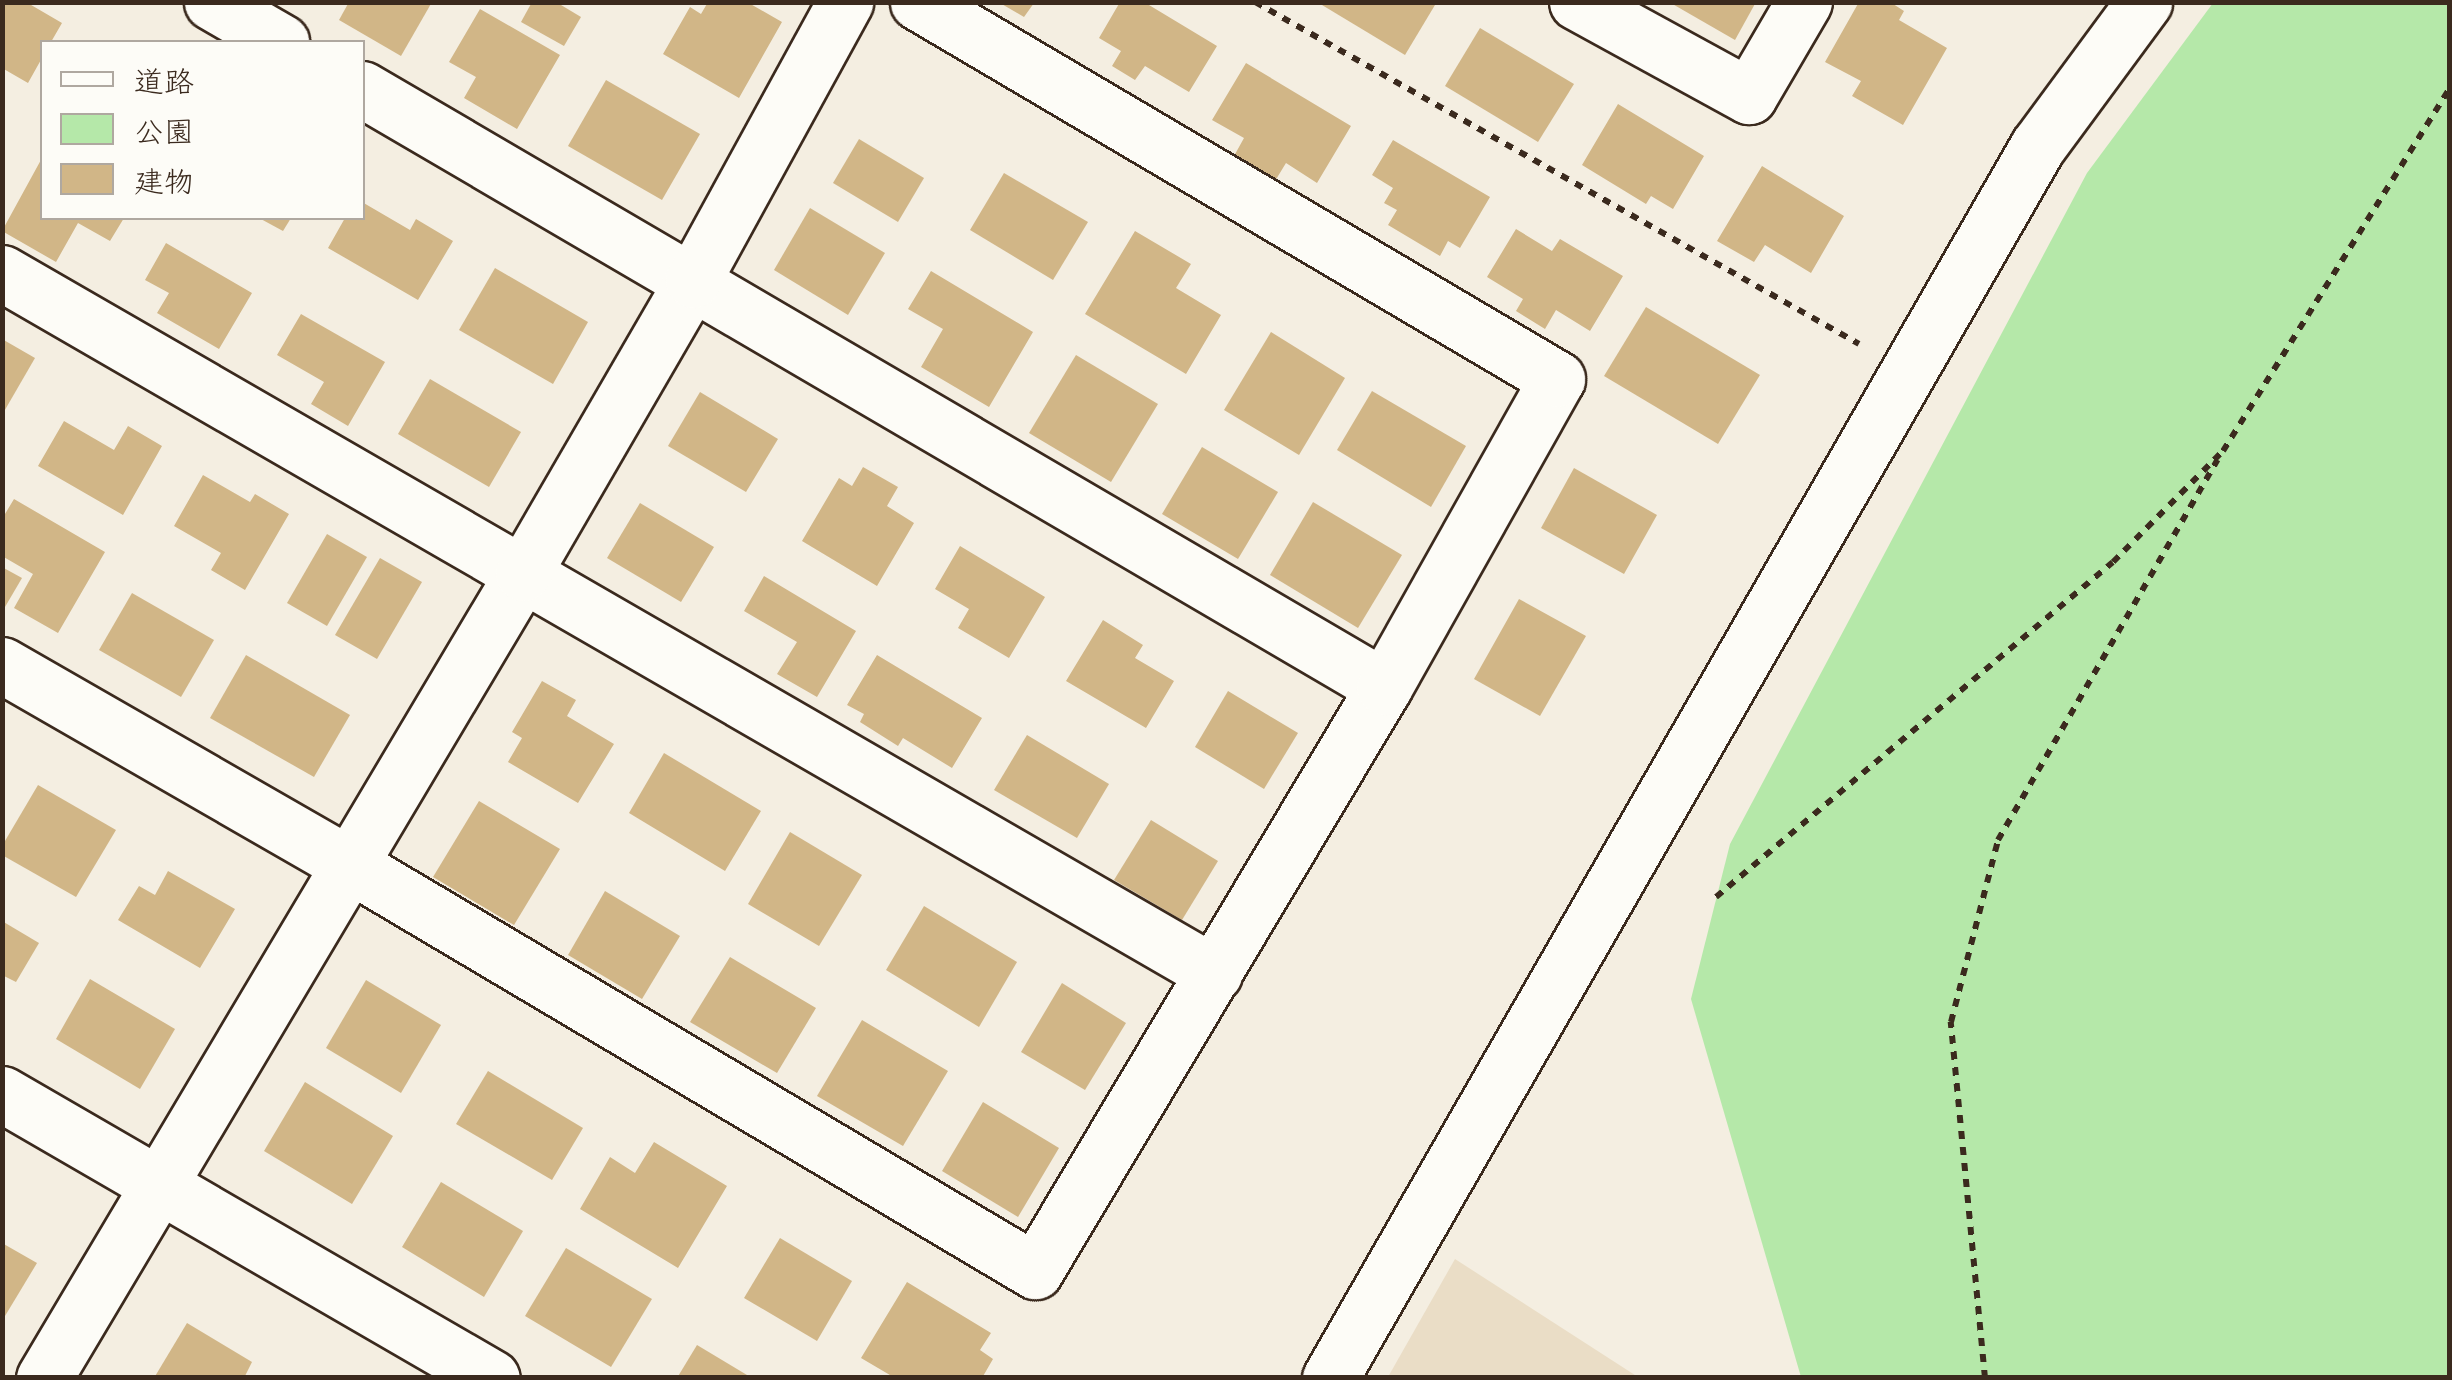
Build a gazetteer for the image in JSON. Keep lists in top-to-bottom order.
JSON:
{
  "legend": ["道路", "公園", "建物"]
}
